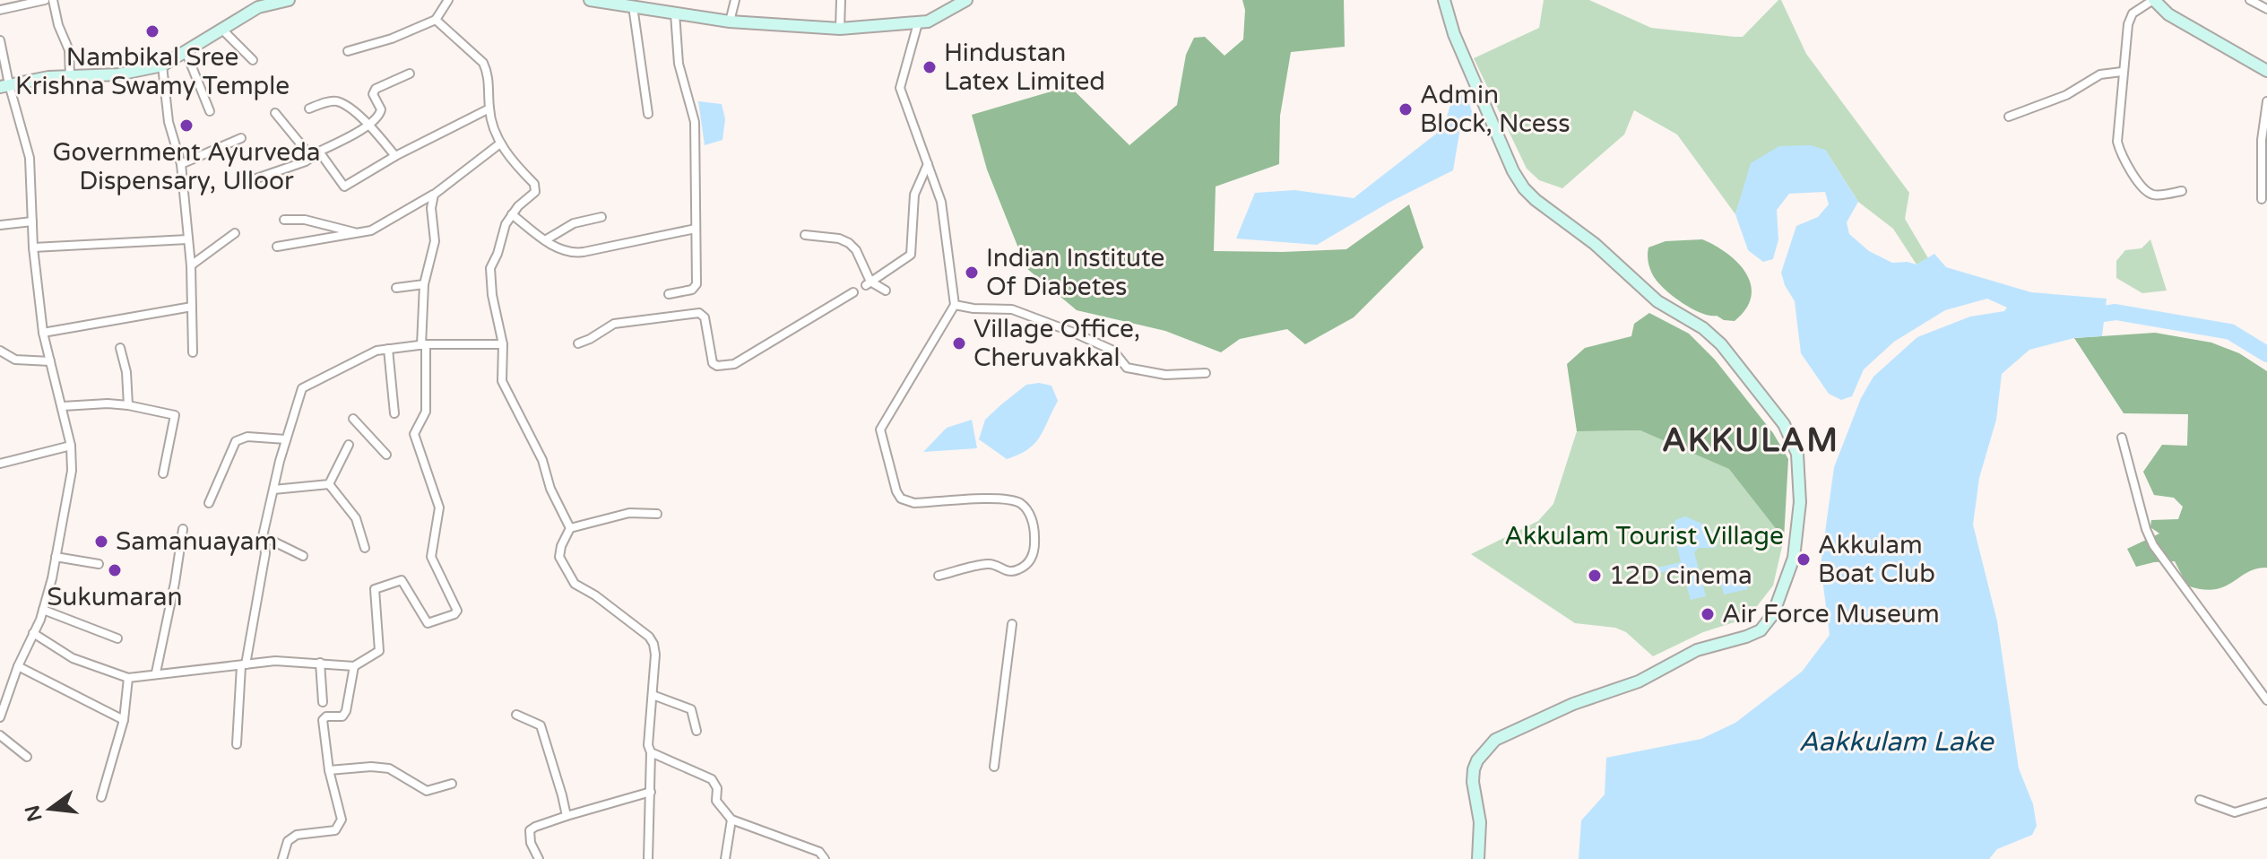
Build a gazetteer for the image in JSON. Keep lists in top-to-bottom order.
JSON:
{
  "districts": ["AKKULAM"],
  "water": ["Aakkulam Lake"],
  "parks": ["Akkulam Tourist Village"],
  "places": [
    "Nambikal Sree Krishna Swamy Temple",
    "Hindustan Latex Limited",
    "Admin Block, Ncess",
    "Government Ayurveda Dispensary, Ulloor",
    "Indian Institute Of Diabetes",
    "Village Office, Cheruvakkal",
    "Samanuayam",
    "Akkulam Boat Club",
    "Sukumaran",
    "12D cinema",
    "Air Force Museum"
  ],
  "north": "left"
}
